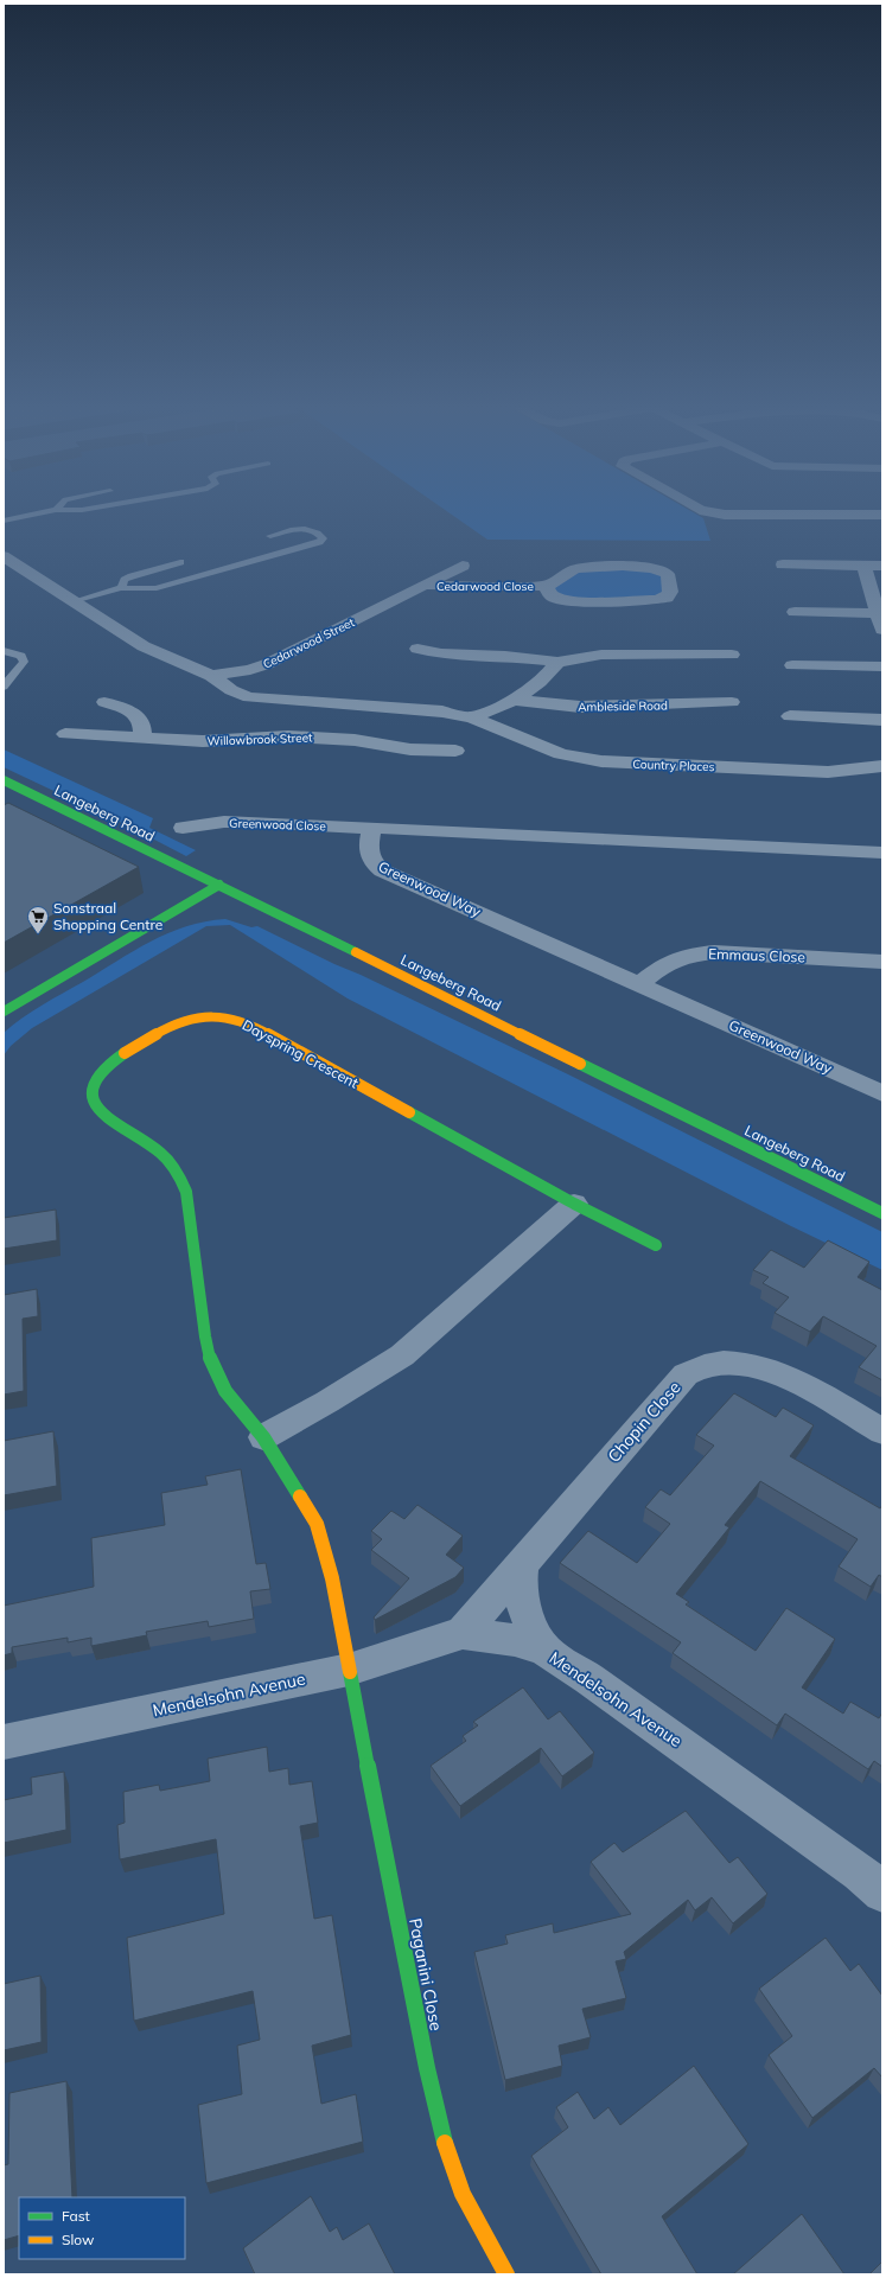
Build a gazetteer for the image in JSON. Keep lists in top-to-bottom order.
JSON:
{
  "streets": {
    "street": [
      "Cedarwood Close",
      "Cedarwood Street",
      "Ambleside Road",
      "Willowbrook Street",
      "Country Places",
      "Langeberg Road",
      "Greenwood Close",
      "Greenwood Way",
      "Emmaus Close",
      "Dayspring Crescent",
      "Chopin Close",
      "Mendelsohn Avenue",
      "Paganini Close"
    ]
  },
  "crossings": [
    ["Cedarwood Close", "Cedarwood Street"],
    ["Cedarwood Street", "Country Places"],
    ["Greenwood Close", "Greenwood Way"],
    ["Greenwood Way", "Emmaus Close"],
    ["Dayspring Crescent", "Mendelsohn Avenue"],
    ["Dayspring Crescent", "Paganini Close"],
    ["Chopin Close", "Mendelsohn Avenue"],
    ["Mendelsohn Avenue", "Paganini Close"]
  ],
  "places": {
    "supermarket": ["Sonstraal Shopping Centre"]
  },
  "legend": ["Fast", "Slow"]
}
